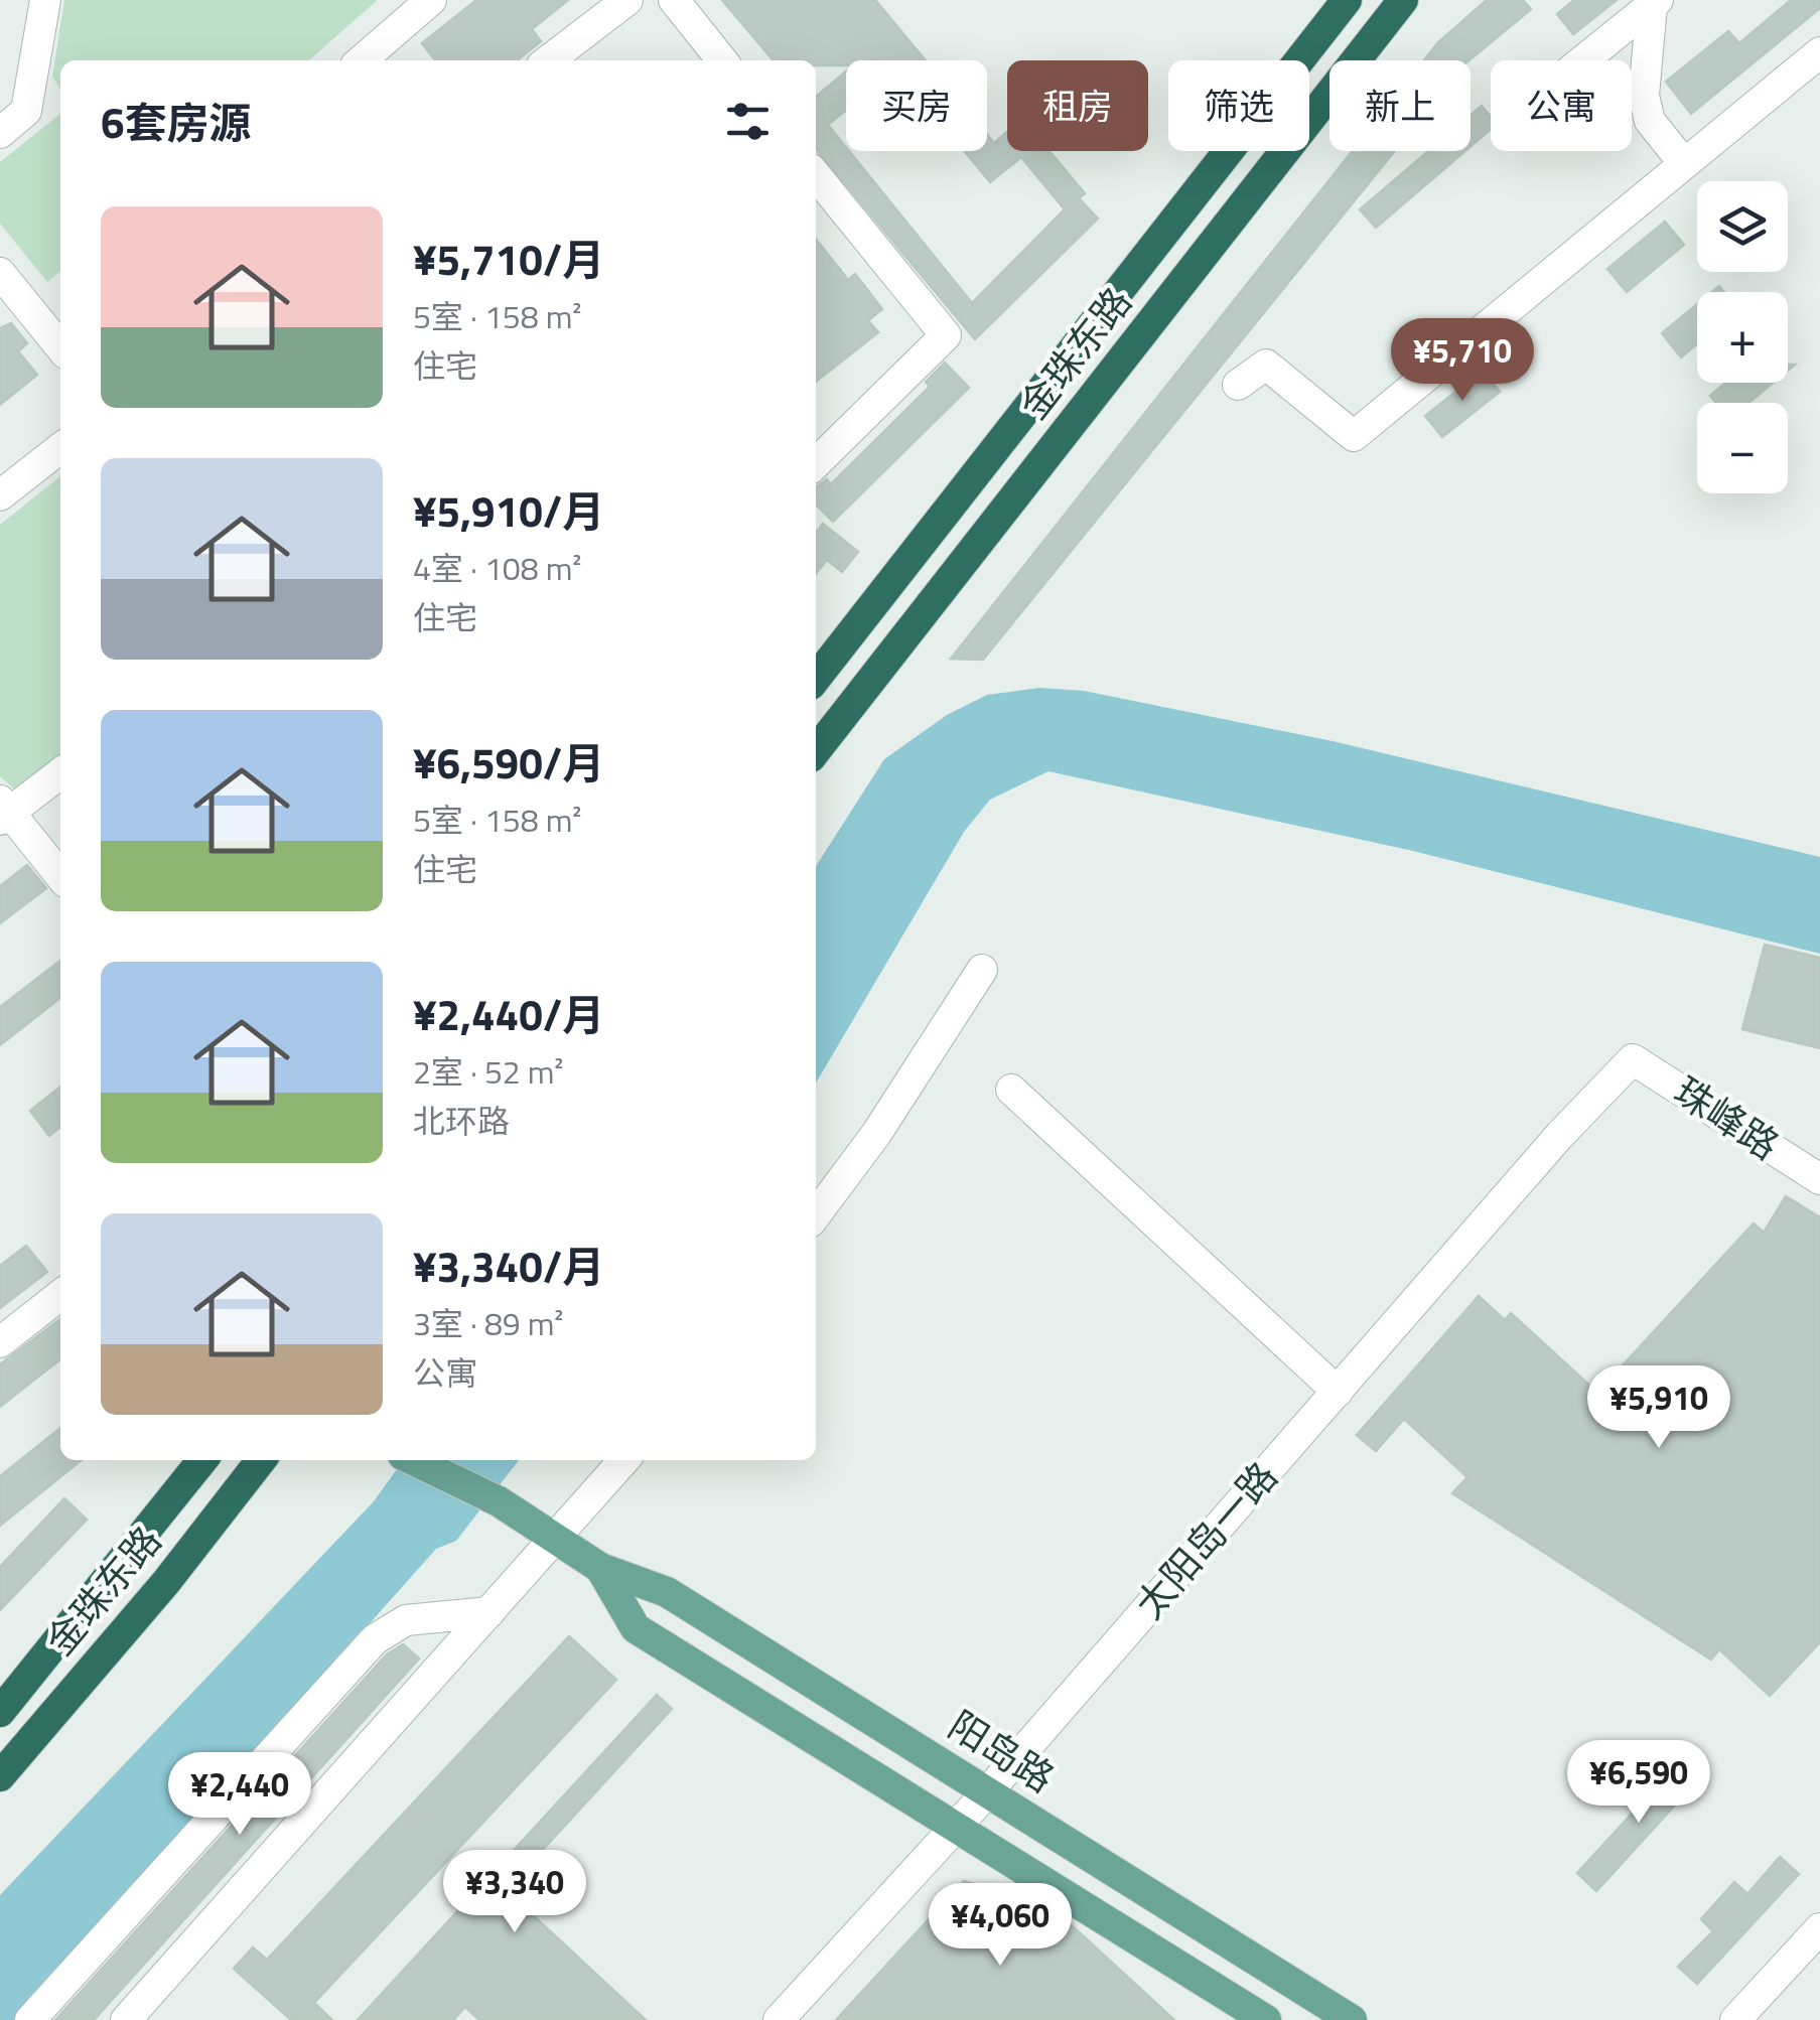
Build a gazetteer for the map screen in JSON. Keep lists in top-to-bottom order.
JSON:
{
  "streets": {
    "highway": ["金珠东路"],
    "main road": ["阳岛路"],
    "street": ["珠峰路", "太阳岛一路"]
  },
  "crossings": [
    ["珠峰路", "太阳岛一路"],
    ["太阳岛一路", "阳岛路"]
  ],
  "page": {
    "chip": [
      "买房",
      "租房",
      "筛选",
      "新上",
      "公寓"
    ],
    "heading": "6套房源",
    "map_buttons": ["+", "−"],
    "list": [
      {
        "name": "¥5,710/月",
        "note": "5室 · 158 m² · 住宅"
      },
      {
        "name": "¥5,910/月",
        "note": "4室 · 108 m² · 住宅"
      },
      {
        "name": "¥6,590/月",
        "note": "5室 · 158 m² · 住宅"
      },
      {
        "name": "¥2,440/月",
        "note": "2室 · 52 m² · 北环路"
      },
      {
        "name": "¥3,340/月",
        "note": "3室 · 89 m² · 公寓"
      }
    ],
    "price": [
      "¥5,710",
      "¥5,910",
      "¥6,590",
      "¥2,440",
      "¥3,340",
      "¥4,060"
    ]
  }
}
